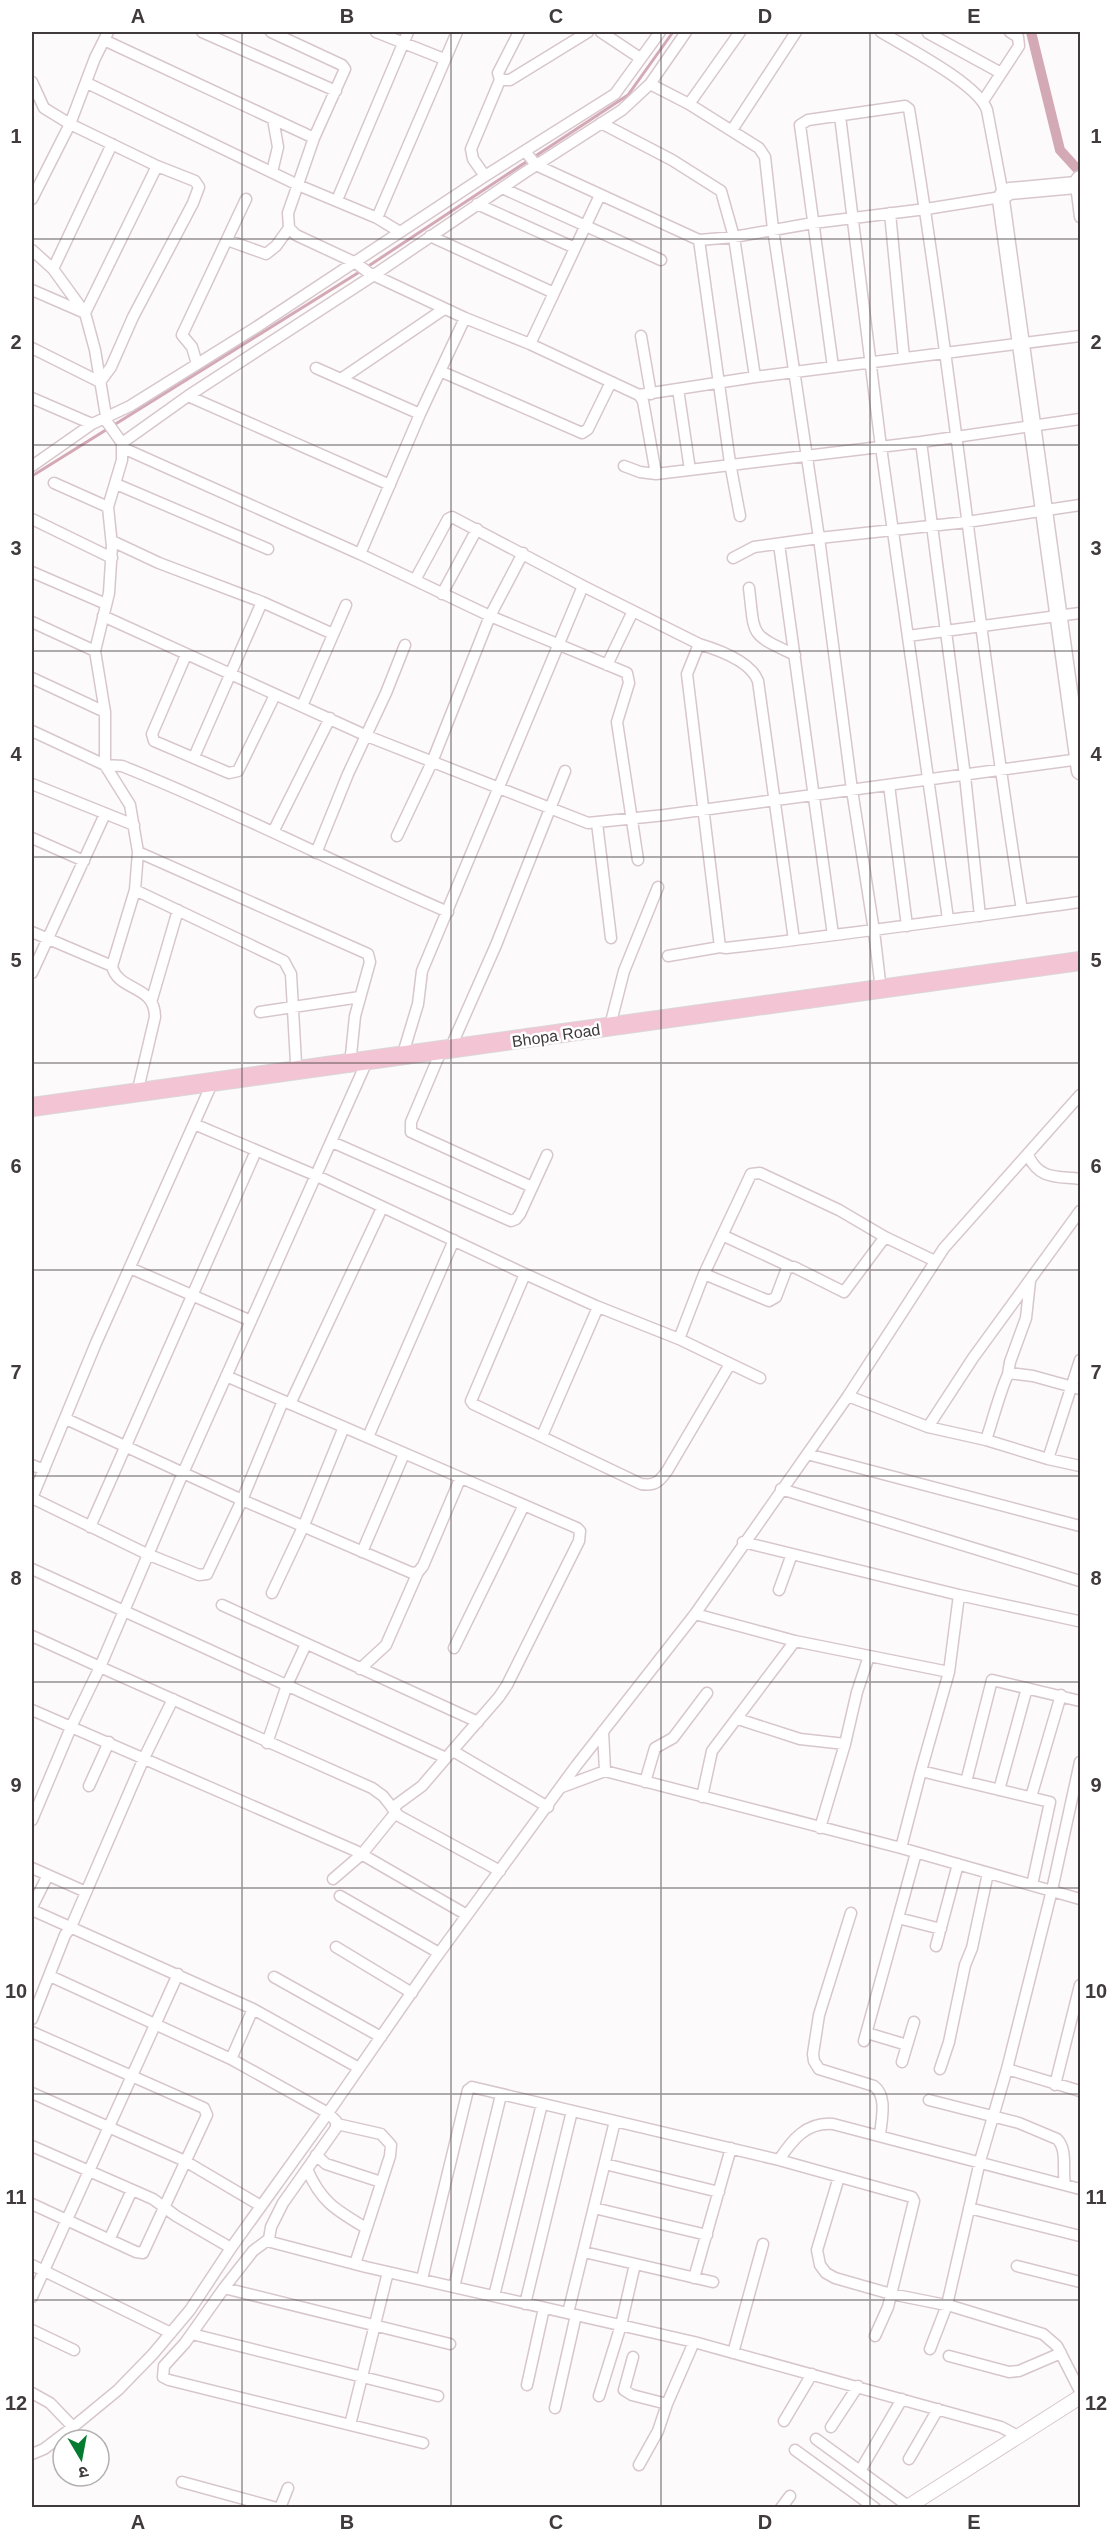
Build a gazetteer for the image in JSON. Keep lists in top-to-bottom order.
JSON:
{
  "streets": {
    "main road": ["Bhopa Road"]
  },
  "north": "bottom",
  "grid": {
    "columns": [
      "A",
      "B",
      "C",
      "D",
      "E"
    ],
    "rows": [
      "1",
      "2",
      "3",
      "4",
      "5",
      "6",
      "7",
      "8",
      "9",
      "10",
      "11",
      "12"
    ]
  }
}
